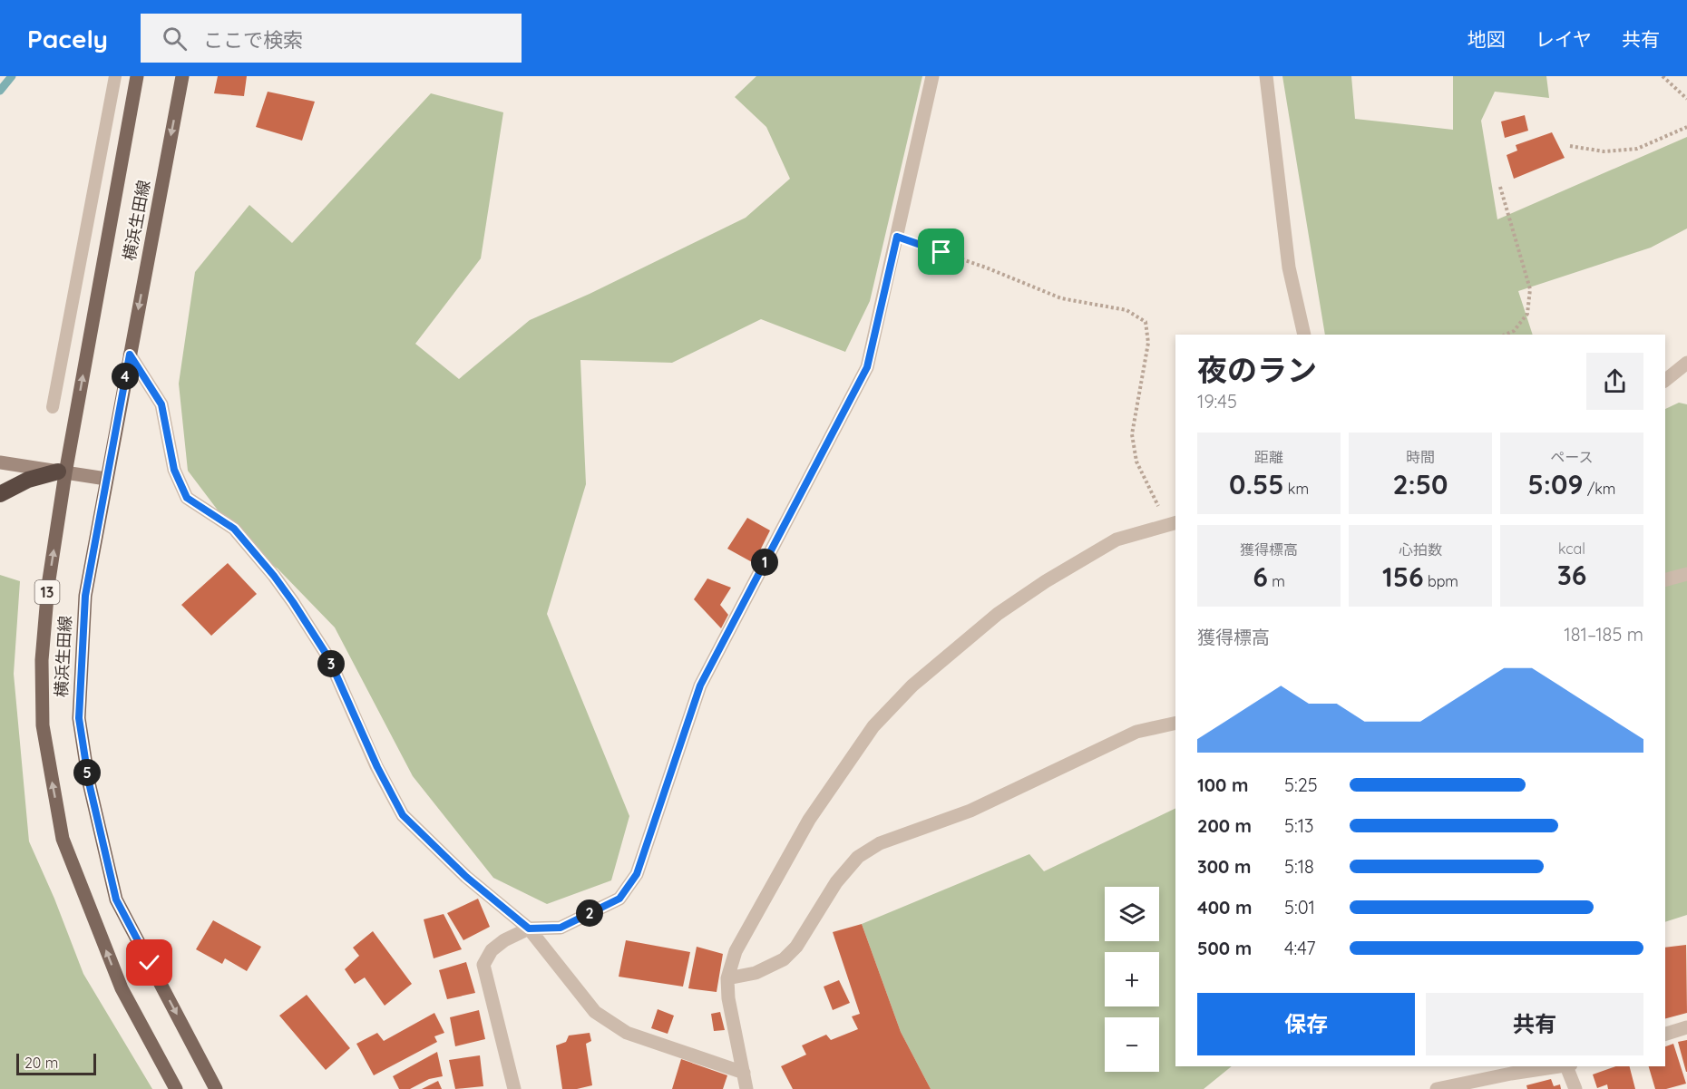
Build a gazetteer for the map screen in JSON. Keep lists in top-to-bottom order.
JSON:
{
  "streets": {
    "main road": ["横浜生田線", "13"]
  },
  "scale_bar": "20 m",
  "page": {
    "header": "Pacely",
    "search": "ここで検索",
    "nav": ["地図", "レイヤ", "共有"],
    "heading": ["夜のラン", "19:45"],
    "pins": [
      "4",
      "1",
      "3",
      "5",
      "2"
    ],
    "stats": [
      ["距離", "0.55 km"],
      ["時間", "2:50"],
      ["ペース", "5:09 /km"],
      ["獲得標高", "6 m"],
      ["心拍数", "156 bpm"],
      ["kcal", "36"]
    ],
    "chart": ["獲得標高", "181–185 m"],
    "list": [
      {
        "name": "100 m",
        "note": "5:25"
      },
      {
        "name": "200 m",
        "note": "5:13"
      },
      {
        "name": "300 m",
        "note": "5:18"
      },
      {
        "name": "400 m",
        "note": "5:01"
      },
      {
        "name": "500 m",
        "note": "4:47"
      }
    ],
    "map_buttons": ["+", "−"],
    "buttons": ["保存", "共有"],
    "scale": "20 m"
  }
}
